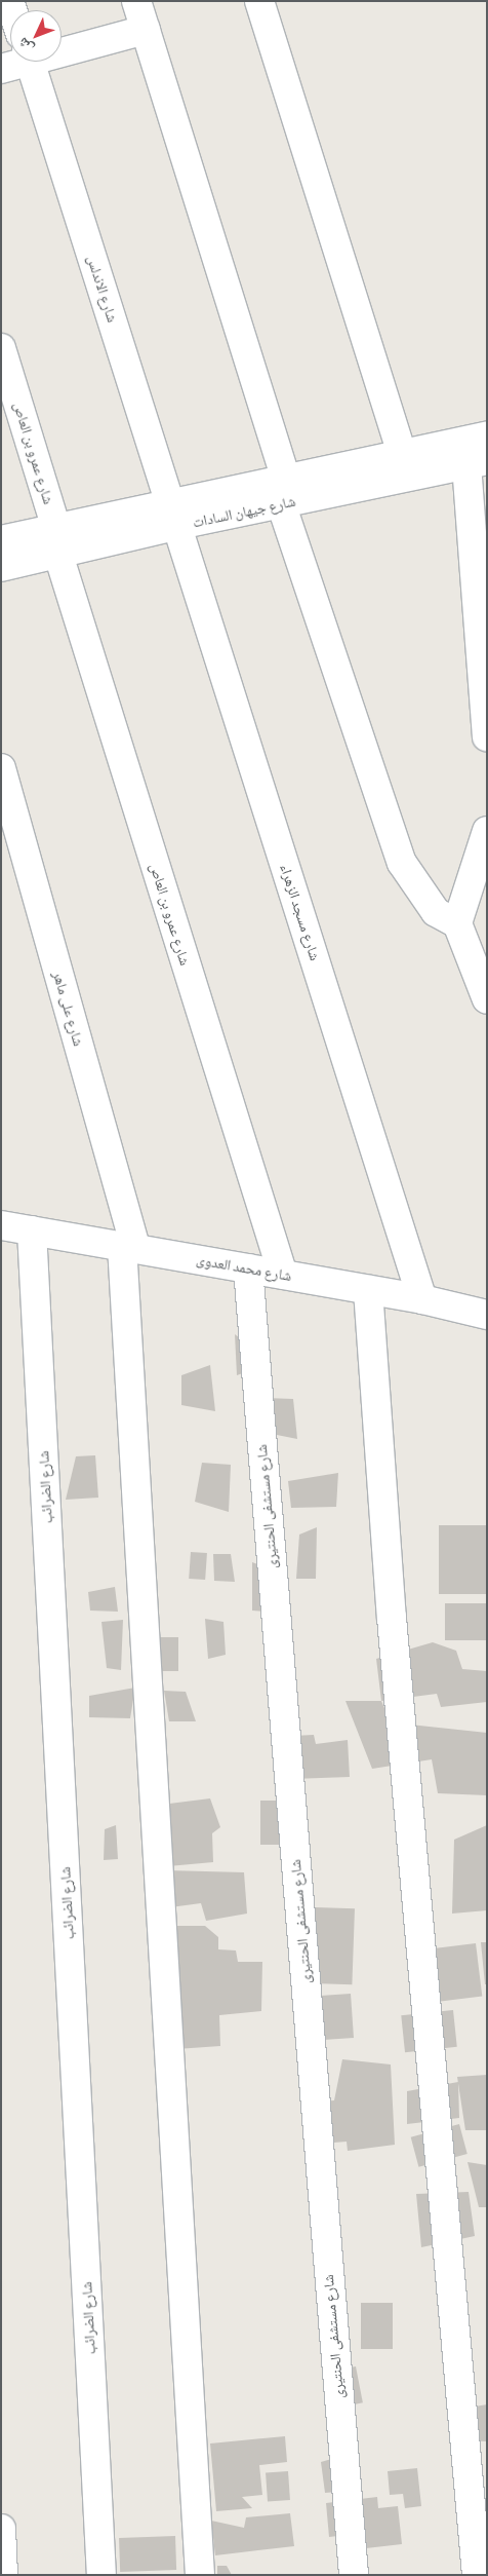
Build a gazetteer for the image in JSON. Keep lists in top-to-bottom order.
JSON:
{
  "streets": {
    "street": [
      "شارع الاندلس",
      "شارع عمرو بن العاص",
      "شارع جيهان السادات",
      "شارع مسجد الزهراء",
      "شارع على ماهر",
      "شارع محمد العدوى",
      "شارع الضرائب",
      "شارع مستشفى الحنتيرى"
    ]
  },
  "crossings": [
    ["شارع الاندلس", "شارع جيهان السادات"],
    ["شارع الاندلس", "شارع مسجد الزهراء"],
    ["شارع عمرو بن العاص", "شارع جيهان السادات"],
    ["شارع عمرو بن العاص", "شارع محمد العدوى"],
    ["شارع جيهان السادات", "شارع مسجد الزهراء"],
    ["شارع مسجد الزهراء", "شارع محمد العدوى"],
    ["شارع على ماهر", "شارع محمد العدوى"],
    ["شارع محمد العدوى", "شارع الضرائب"],
    ["شارع محمد العدوى", "شارع مستشفى الحنتيرى"]
  ],
  "north": "bottom left"
}
